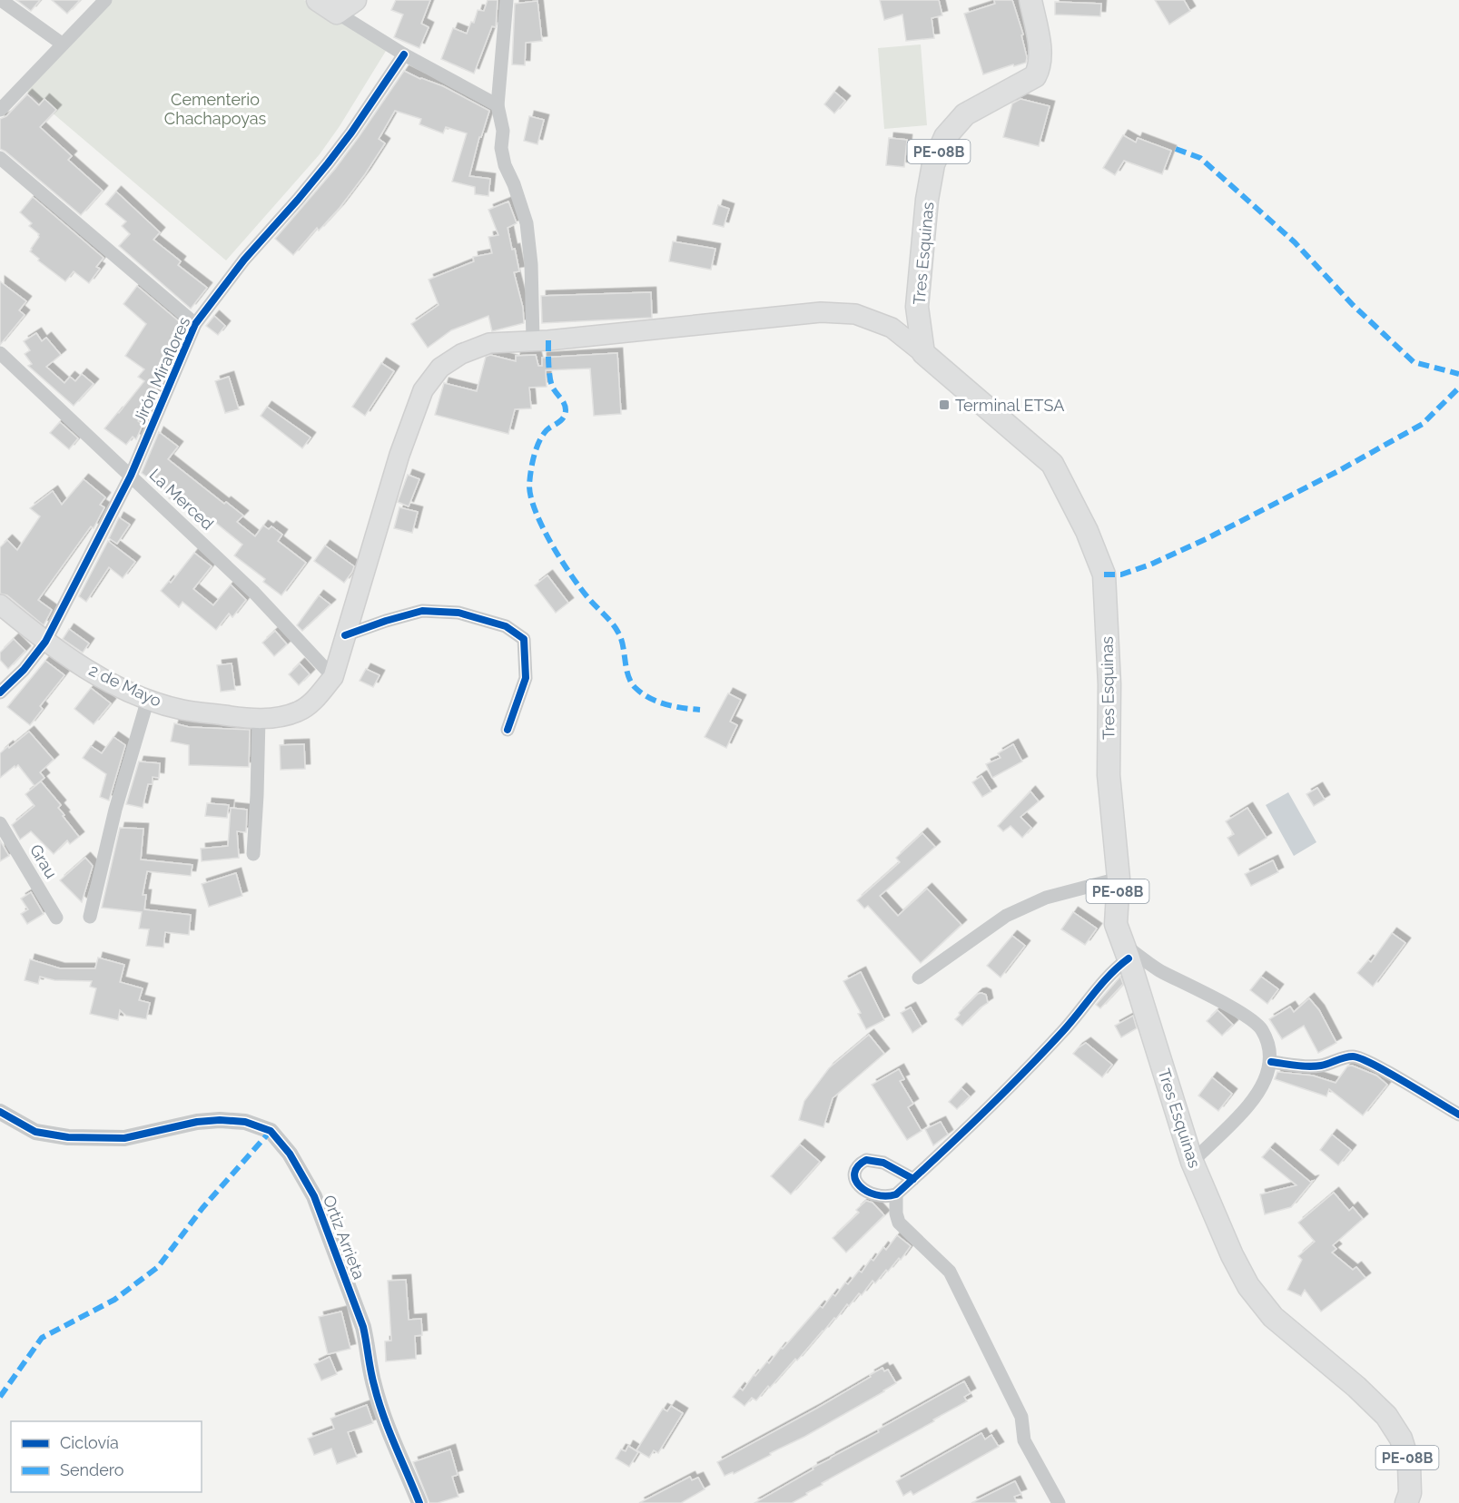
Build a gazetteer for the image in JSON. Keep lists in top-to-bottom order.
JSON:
{
  "streets": {
    "highway": ["PE-08B", "Tres Esquinas"],
    "main road": ["2 de Mayo"],
    "street": [
      "Jirón Miraflores",
      "La Merced",
      "Grau",
      "Ortiz Arrieta"
    ]
  },
  "crossings": [
    ["Jirón Miraflores", "La Merced"],
    ["Jirón Miraflores", "2 de Mayo"],
    ["La Merced", "2 de Mayo"]
  ],
  "parks": ["Cementerio Chachapoyas"],
  "places": {
    "transit": ["Terminal ETSA"]
  },
  "legend": ["Ciclovía", "Sendero"]
}
